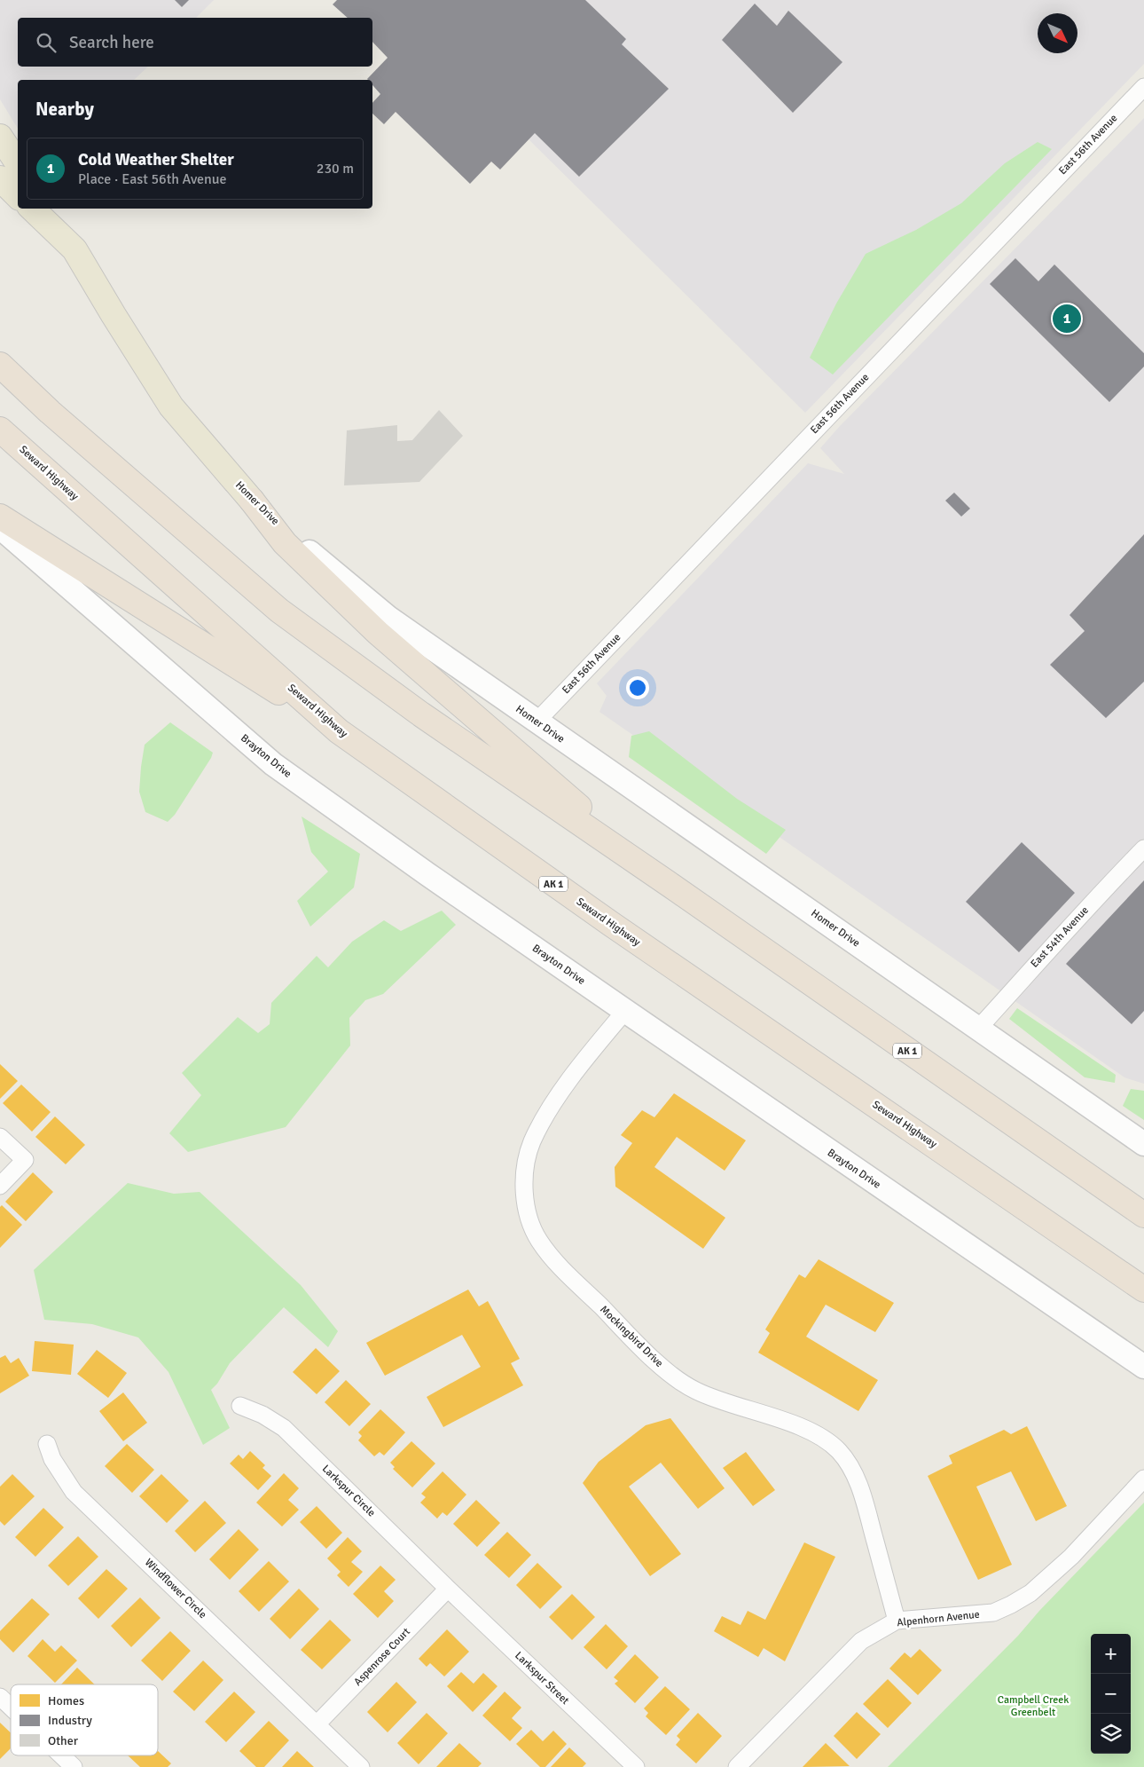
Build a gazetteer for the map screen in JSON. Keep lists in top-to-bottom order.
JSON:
{
  "streets": {
    "highway": ["Seward Highway", "AK 1"],
    "main road": ["Homer Drive", "Brayton Drive"],
    "street": [
      "East 56th Avenue",
      "East 54th Avenue",
      "Mockingbird Drive",
      "Larkspur Circle",
      "Windflower Circle",
      "Alpenhorn Avenue",
      "Aspenrose Court",
      "Larkspur Street"
    ]
  },
  "crossings": [
    ["East 56th Avenue", "Homer Drive"],
    ["Homer Drive", "East 54th Avenue"],
    ["Brayton Drive", "Mockingbird Drive"],
    ["Mockingbird Drive", "Alpenhorn Avenue"],
    ["Larkspur Circle", "Aspenrose Court"],
    ["Larkspur Circle", "Larkspur Street"],
    ["Windflower Circle", "Aspenrose Court"],
    ["Aspenrose Court", "Larkspur Street"]
  ],
  "parks": ["Campbell Creek Greenbelt"],
  "legend": ["Homes", "Industry", "Other"],
  "north": "bottom right",
  "page": {
    "search": "Search here",
    "heading": "Nearby",
    "list": [
      {
        "mark": "1",
        "name": "Cold Weather Shelter",
        "note": "Place · East 56th Avenue",
        "value": "230 m"
      }
    ],
    "pins": "1",
    "map_buttons": ["+", "−"]
  }
}
